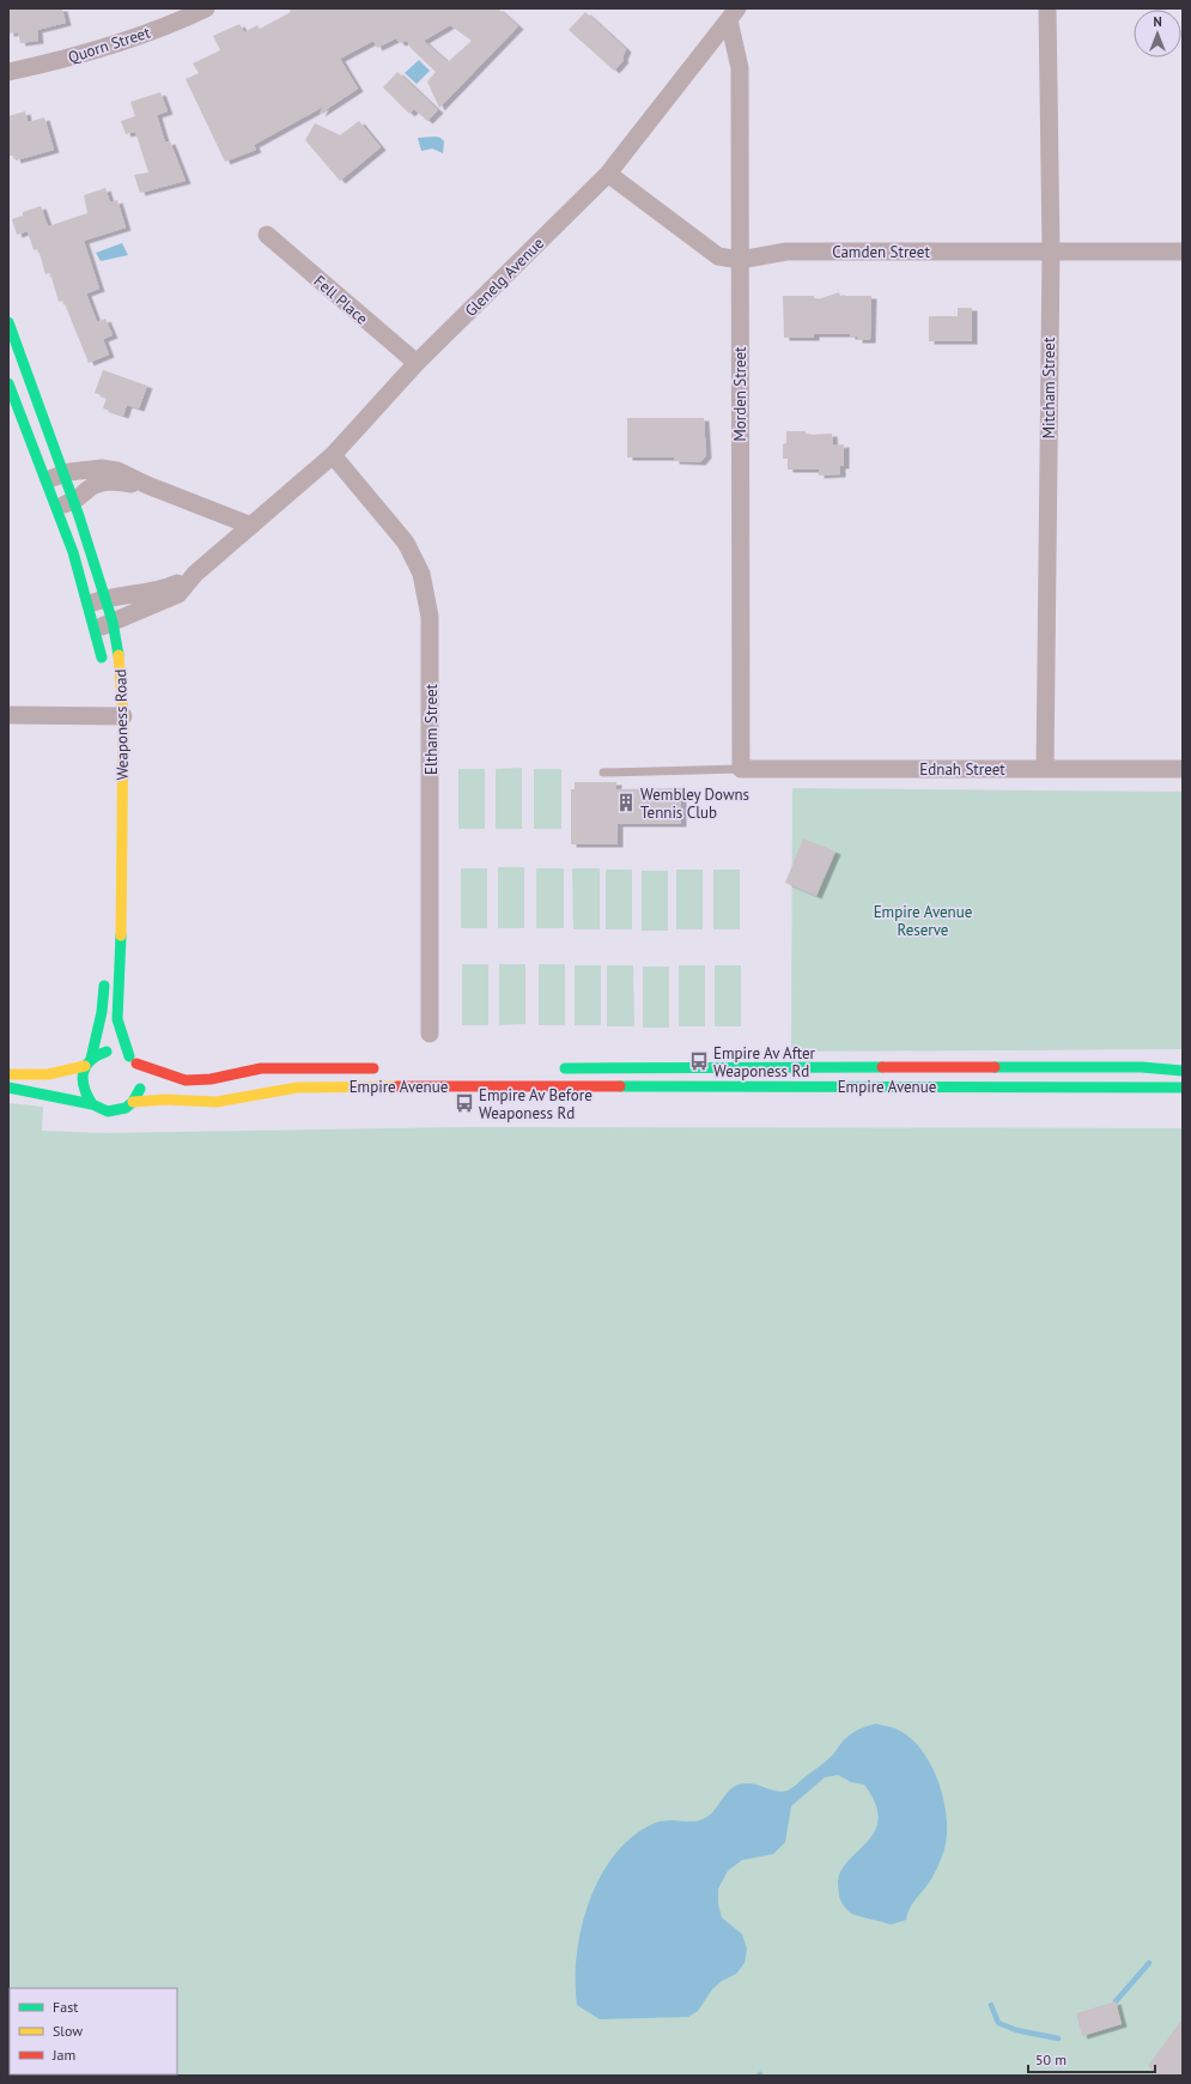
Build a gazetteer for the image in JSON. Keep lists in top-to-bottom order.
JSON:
{
  "streets": {
    "main road": ["Weaponess Road", "Empire Avenue"],
    "street": [
      "Quorn Street",
      "Camden Street",
      "Glenelg Avenue",
      "Fell Place",
      "Mitcham Street",
      "Morden Street",
      "Eltham Street",
      "Ednah Street"
    ]
  },
  "crossings": [
    ["Camden Street", "Glenelg Avenue"],
    ["Camden Street", "Mitcham Street"],
    ["Camden Street", "Morden Street"],
    ["Glenelg Avenue", "Fell Place"],
    ["Glenelg Avenue", "Morden Street"],
    ["Glenelg Avenue", "Weaponess Road"],
    ["Glenelg Avenue", "Eltham Street"],
    ["Mitcham Street", "Ednah Street"],
    ["Morden Street", "Ednah Street"],
    ["Weaponess Road", "Empire Avenue"]
  ],
  "parks": ["Empire Avenue Reserve"],
  "places": {
    "building": ["Wembley Downs Tennis Club"],
    "bus stop": ["Empire Av After Weaponess Rd", "Empire Av Before Weaponess Rd"]
  },
  "legend": ["Fast", "Slow", "Jam"],
  "scale_bar": "50 m",
  "north": "top"
}
